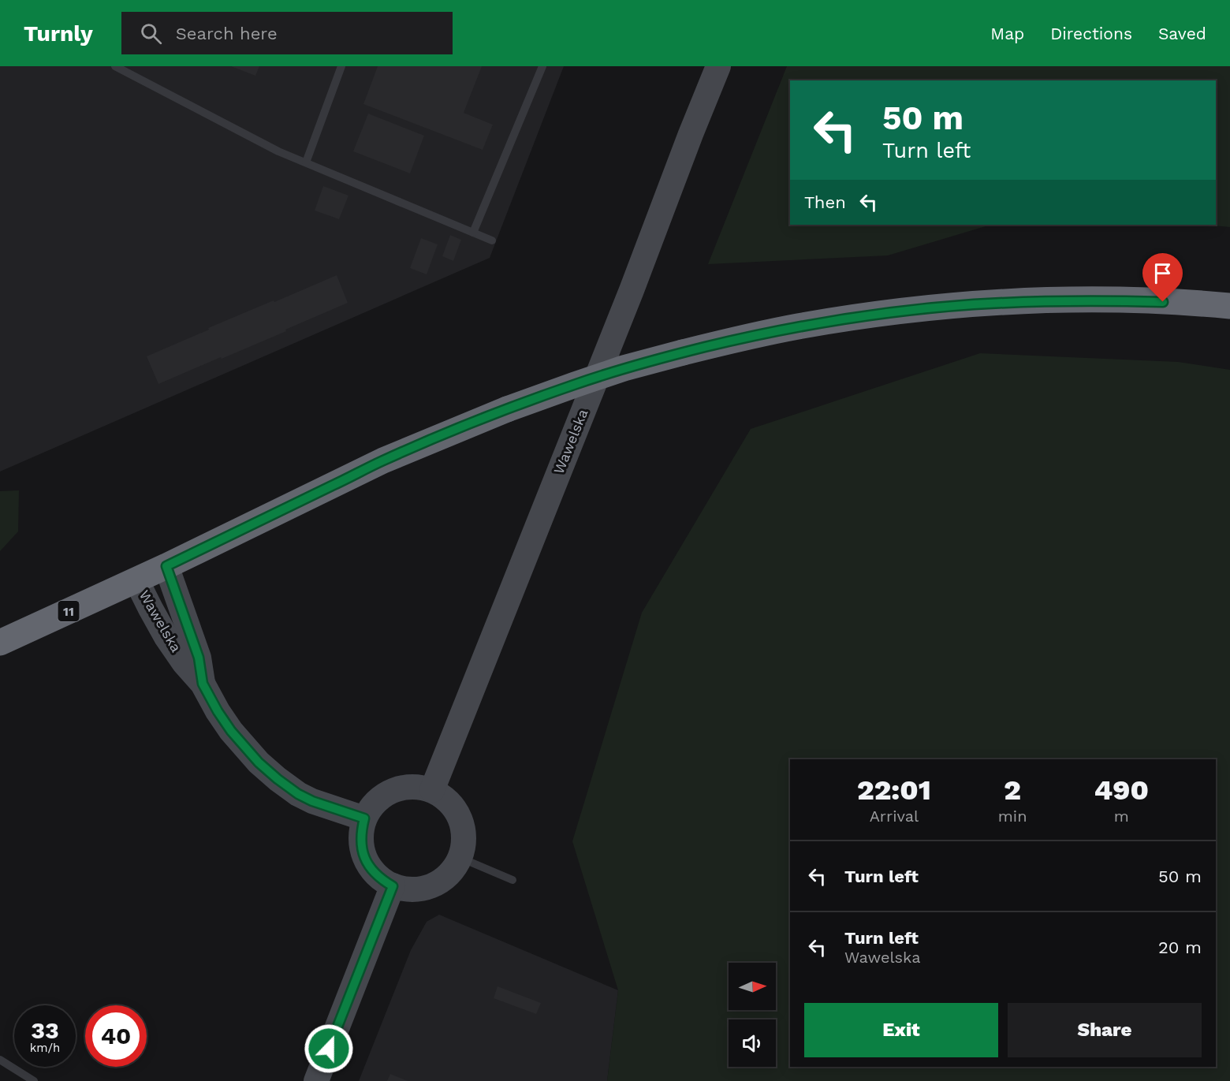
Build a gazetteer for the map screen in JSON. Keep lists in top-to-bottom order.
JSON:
{
  "streets": {
    "highway": ["11"],
    "street": ["Wawelska"]
  },
  "crossings": [
    ["Wawelska", "11"]
  ],
  "north": "right",
  "page": {
    "header": "Turnly",
    "search": "Search here",
    "nav": ["Map", "Directions", "Saved"],
    "turn": ["50 m", "Turn left"],
    "then": "Then",
    "eta": [
      "22:01",
      "Arrival",
      "2",
      "min",
      "490",
      "m"
    ],
    "list": [
      {
        "name": "Turn left",
        "value": "50 m"
      },
      {
        "name": "Turn left",
        "note": "Wawelska",
        "value": "20 m"
      }
    ],
    "buttons": ["Exit", "Share"],
    "speed": "33 km/h",
    "limit": "40"
  }
}
